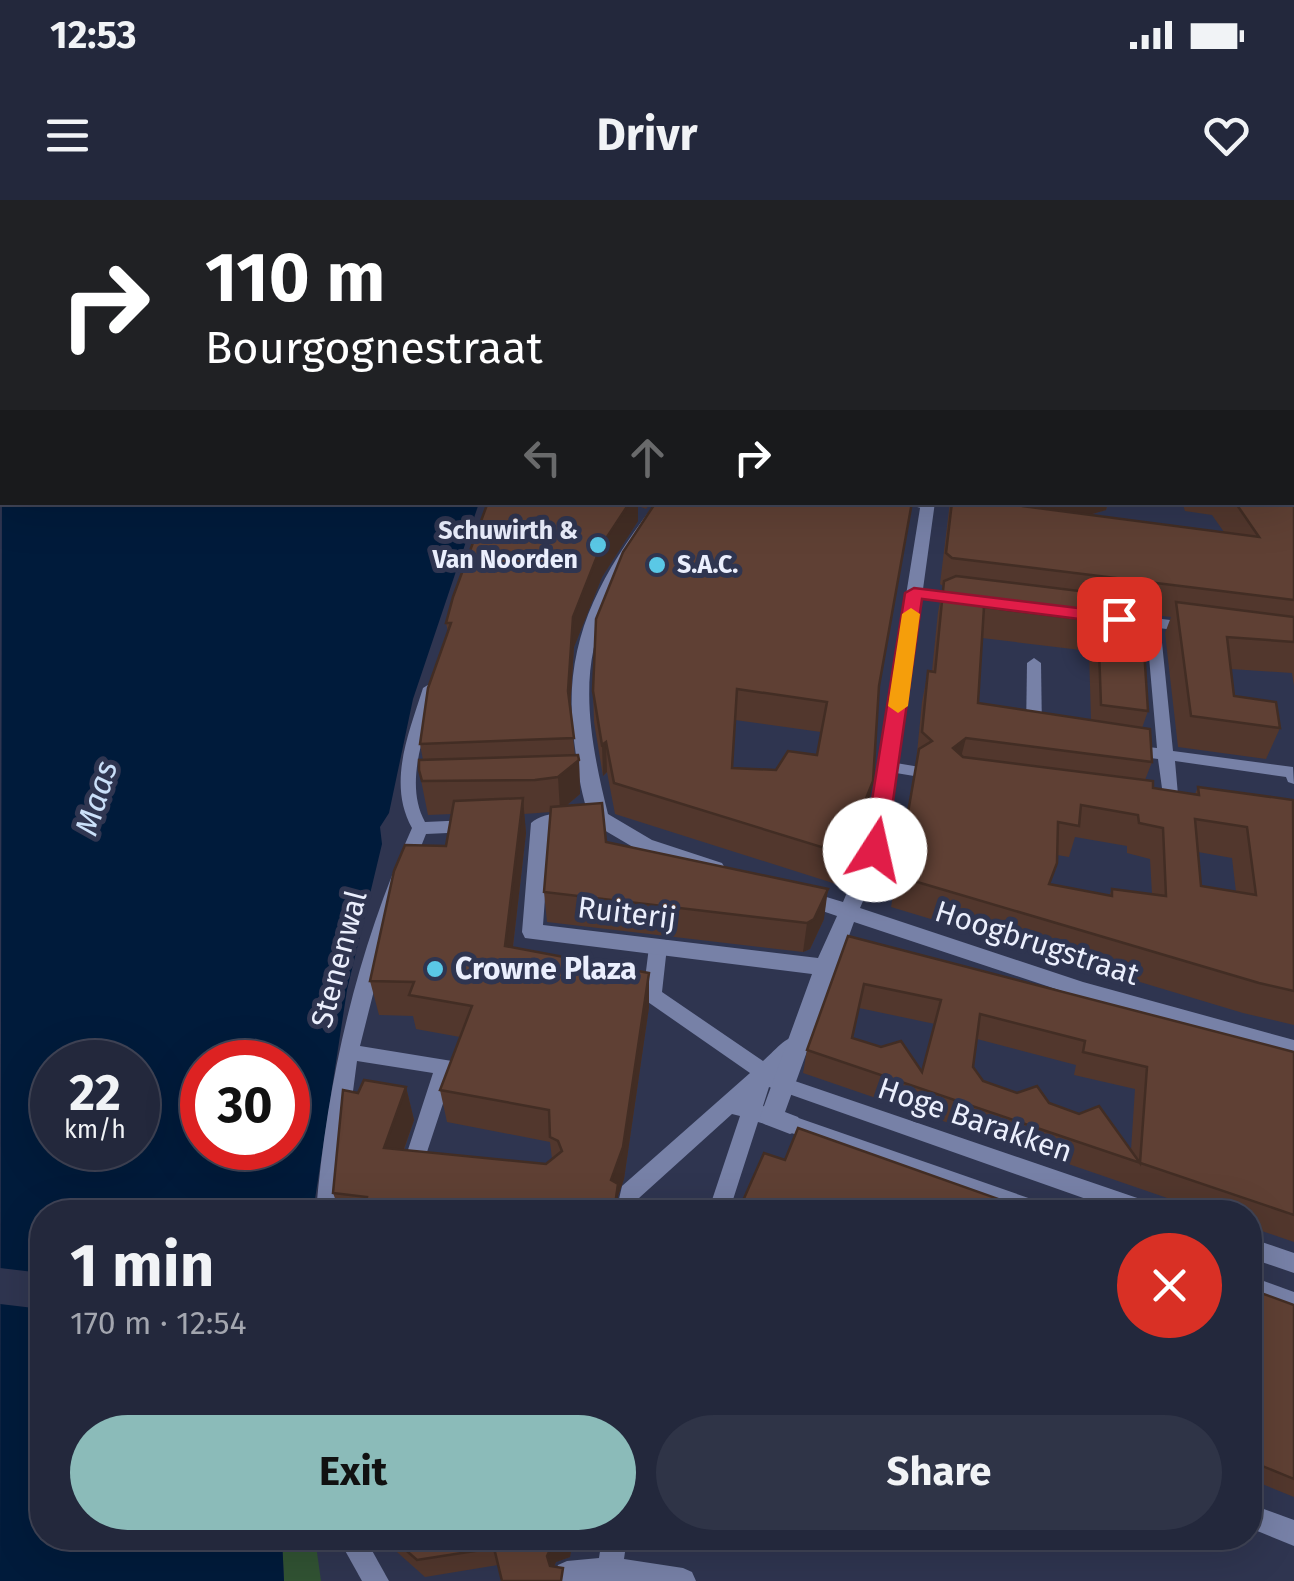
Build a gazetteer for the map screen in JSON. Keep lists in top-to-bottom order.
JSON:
{
  "streets": {
    "street": [
      "Ruiterij",
      "Hoogbrugstraat",
      "Stenenwal",
      "Hoge Barakken"
    ]
  },
  "crossings": [
    ["Ruiterij", "Hoge Barakken"]
  ],
  "water": ["Maas"],
  "places": ["Schuwirth & Van Noorden", "S.A.C.", "Crowne Plaza"],
  "page": {
    "status": "12:53",
    "header": "Drivr",
    "turn": ["110 m", "Bourgognestraat"],
    "speed": "22 km/h",
    "limit": "30",
    "heading": ["1 min", "170 m · 12:54"],
    "buttons": ["Exit", "Share"]
  }
}
